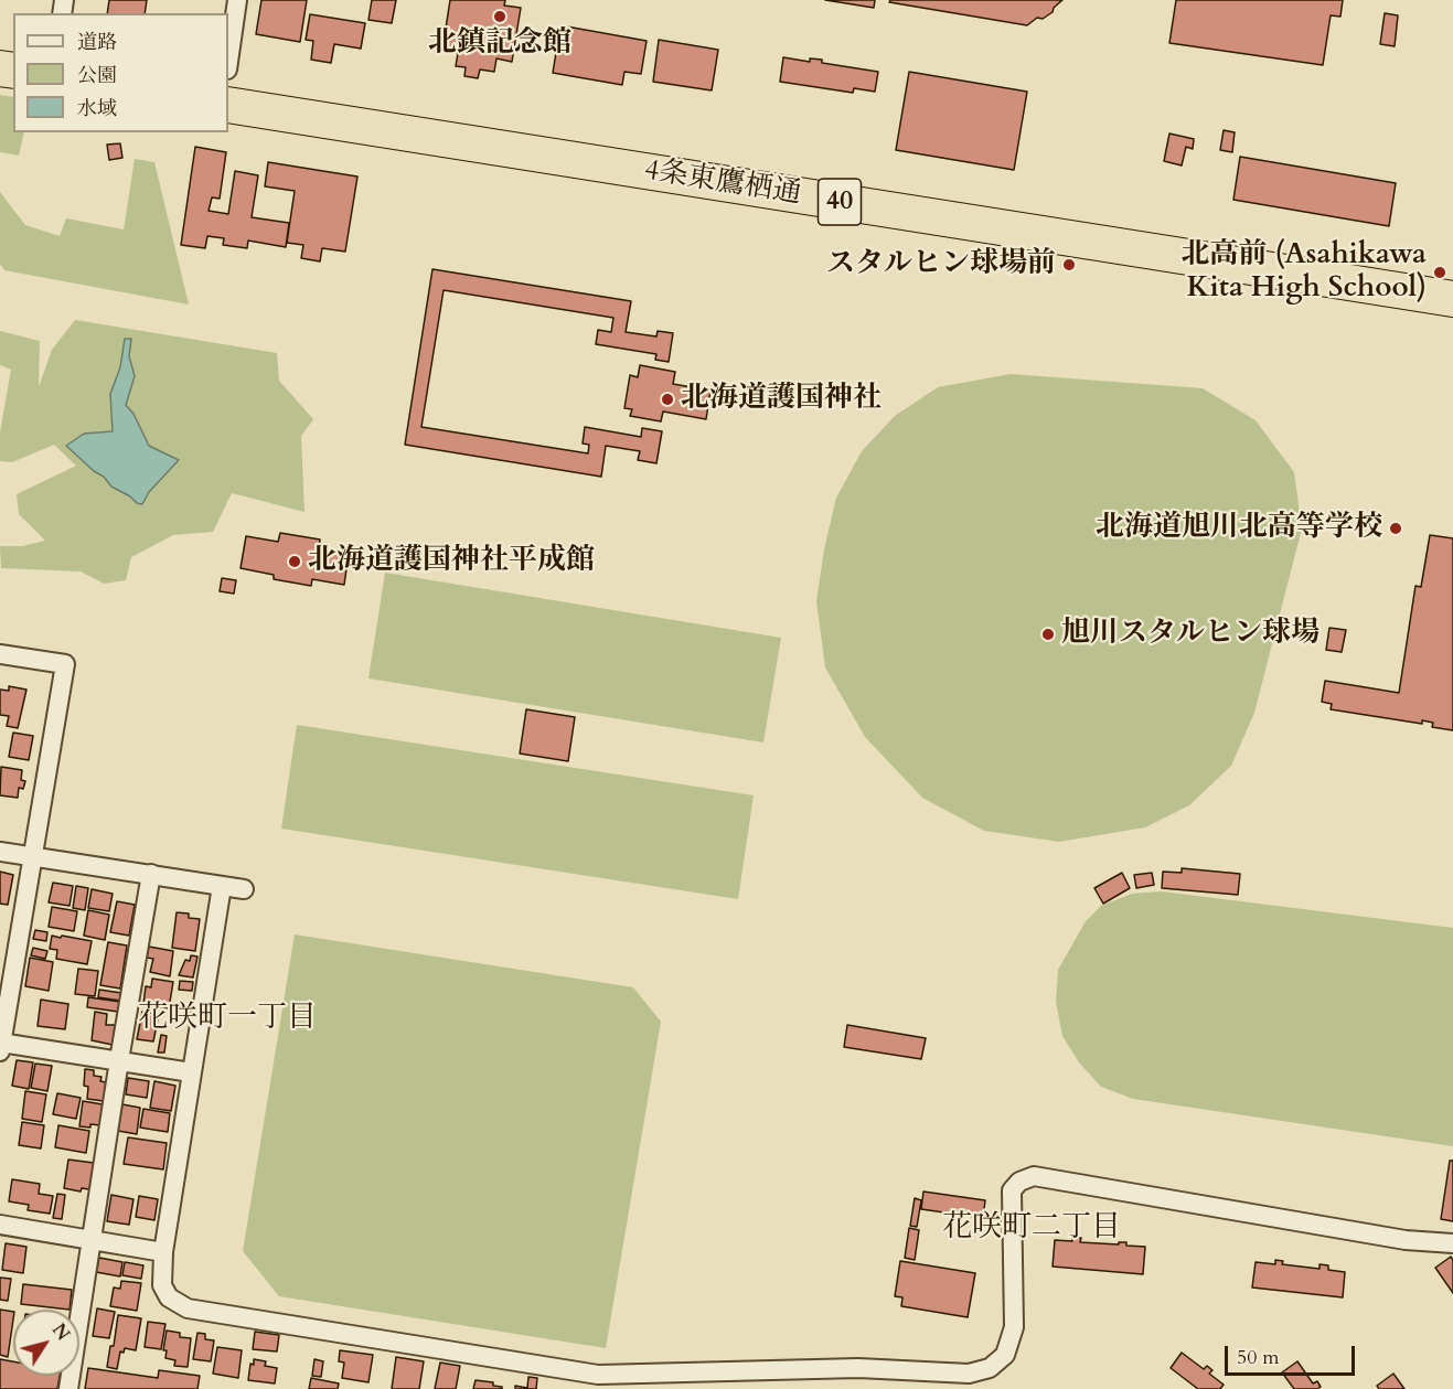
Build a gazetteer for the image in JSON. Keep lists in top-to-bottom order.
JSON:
{
  "streets": {
    "highway": ["4条東鷹栖通", "40"]
  },
  "districts": ["花咲町一丁目", "花咲町二丁目"],
  "places": [
    "北鎮記念館",
    "スタルヒン球場前",
    "北高前 (Asahikawa Kita High School)",
    "北海道護国神社",
    "北海道旭川北高等学校",
    "北海道護国神社平成館",
    "旭川スタルヒン球場"
  ],
  "legend": ["道路", "公園", "水域"],
  "scale_bar": "50 m",
  "north": "top right"
}
